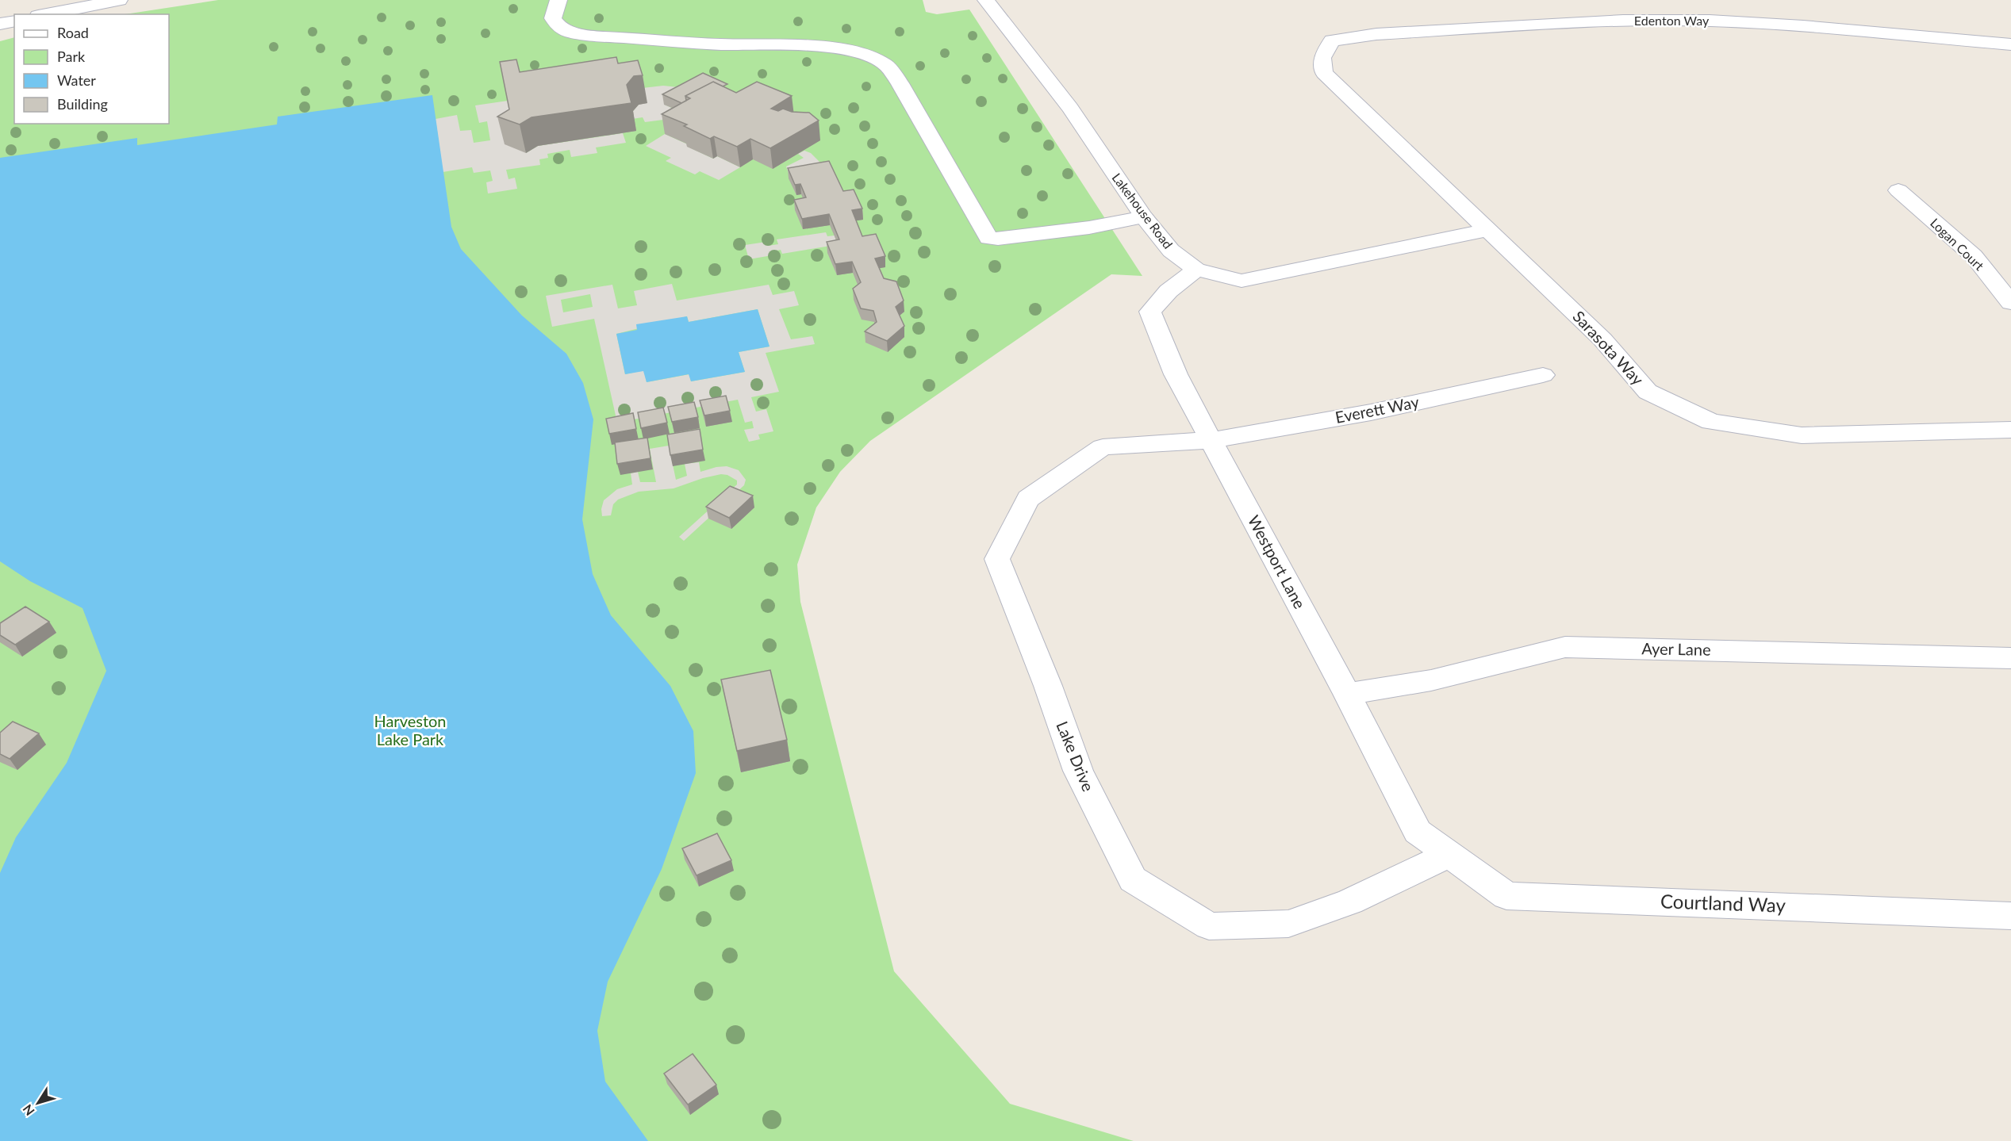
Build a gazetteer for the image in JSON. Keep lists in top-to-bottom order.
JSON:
{
  "streets": {
    "street": [
      "Edenton Way",
      "Lakehouse Road",
      "Logan Court",
      "Sarasota Way",
      "Everett Way",
      "Westport Lane",
      "Ayer Lane",
      "Lake Drive",
      "Courtland Way"
    ]
  },
  "crossings": [
    ["Edenton Way", "Sarasota Way"],
    ["Lakehouse Road", "Sarasota Way"],
    ["Lakehouse Road", "Westport Lane"],
    ["Everett Way", "Westport Lane"],
    ["Everett Way", "Lake Drive"],
    ["Westport Lane", "Ayer Lane"],
    ["Westport Lane", "Lake Drive"],
    ["Westport Lane", "Courtland Way"],
    ["Lake Drive", "Courtland Way"]
  ],
  "parks": ["Harveston Lake Park"],
  "legend": [
    "Road",
    "Park",
    "Water",
    "Building"
  ],
  "north": "bottom left"
}
